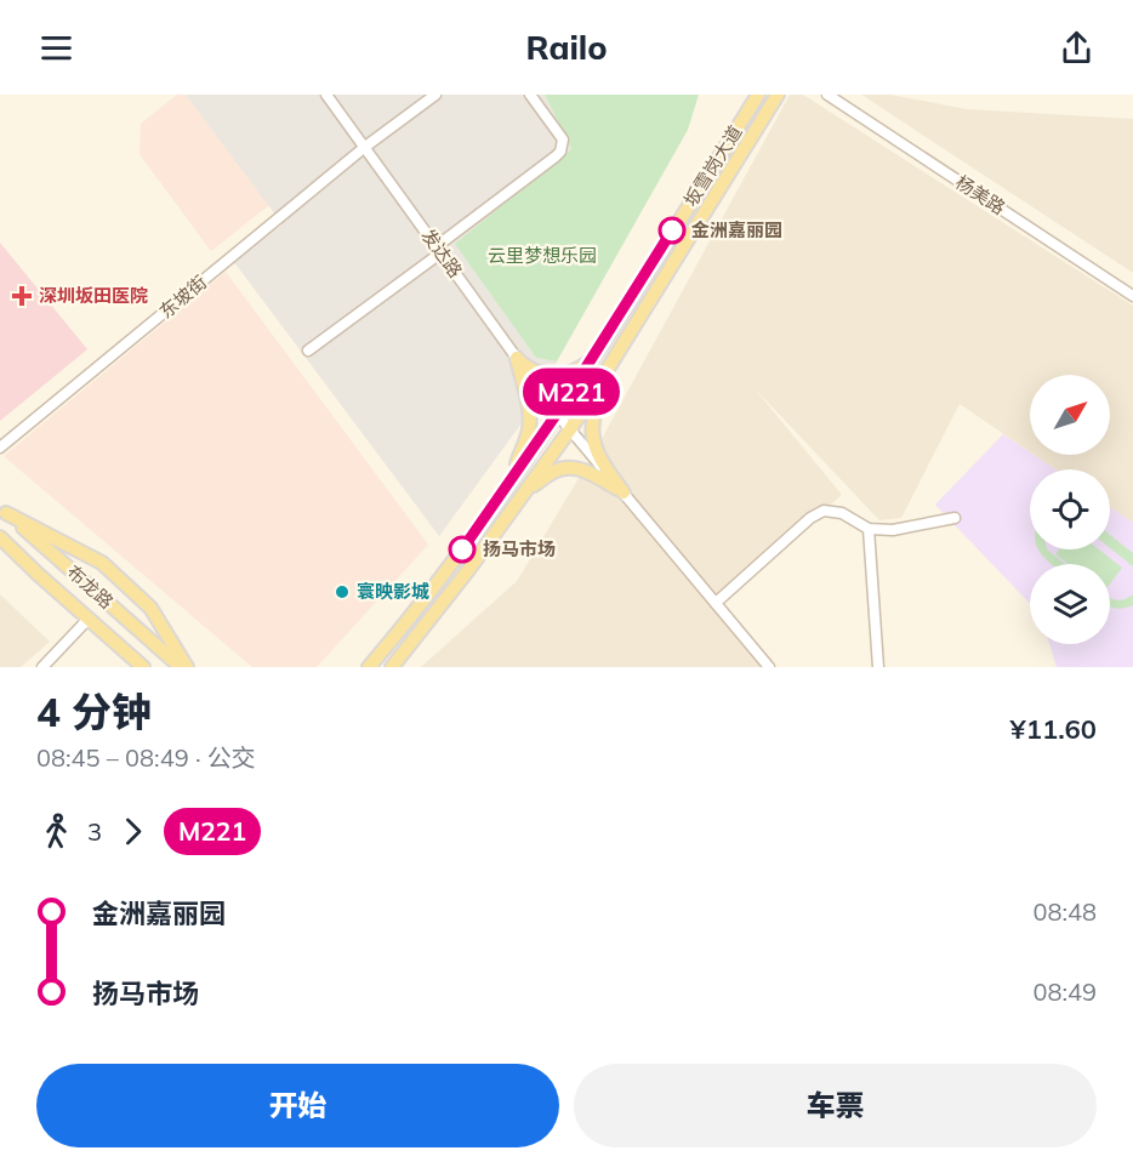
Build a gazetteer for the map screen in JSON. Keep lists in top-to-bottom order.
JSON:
{
  "streets": {
    "main road": ["坂雪岗大道", "布龙路"],
    "street": ["杨美路", "发达路", "东坡街"]
  },
  "crossings": [
    ["坂雪岗大道", "发达路"],
    ["发达路", "东坡街"]
  ],
  "parks": ["云里梦想乐园"],
  "places": {
    "other": ["金洲嘉丽园", "扬马市场", "寰映影城"],
    "health": ["深圳坂田医院"]
  },
  "lines": ["bus line M221"],
  "north": "top right",
  "page": {
    "header": "Railo",
    "on_map": "M221",
    "heading": ["4 分钟", "08:45 – 08:49 · 公交", "¥11.60"],
    "legs": ["3", "M221"],
    "list": [
      {
        "name": "金洲嘉丽园",
        "value": "08:48"
      },
      {
        "name": "扬马市场",
        "value": "08:49"
      }
    ],
    "buttons": ["开始", "车票"]
  }
}
